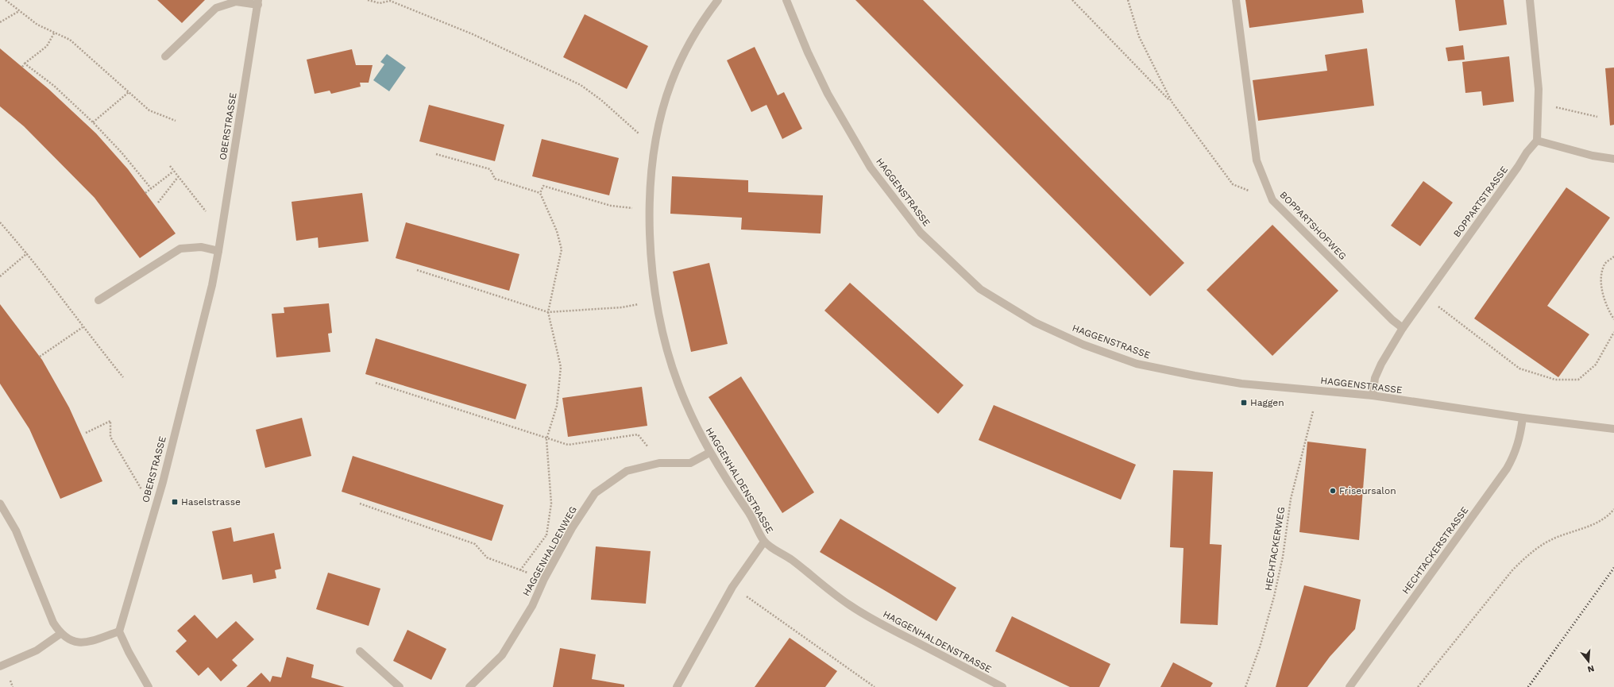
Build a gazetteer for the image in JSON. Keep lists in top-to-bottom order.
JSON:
{
  "streets": {
    "street": [
      "OBERSTRASSE",
      "HAGGENSTRASSE",
      "BOPPARTSTRASSE",
      "BOPPARTSHOFWEG",
      "HAGGENHALDENSTRASSE",
      "HECHTACKERSTRASSE",
      "HAGGENHALDENWEG"
    ],
    "path": ["HECHTACKERWEG"]
  },
  "crossings": [
    ["HAGGENSTRASSE", "BOPPARTSTRASSE"],
    ["HAGGENSTRASSE", "HECHTACKERSTRASSE"],
    ["BOPPARTSTRASSE", "BOPPARTSHOFWEG"],
    ["HAGGENHALDENSTRASSE", "HAGGENHALDENWEG"]
  ],
  "places": {
    "transit": ["Haggen", "Haselstrasse"],
    "other": ["Friseursalon"]
  },
  "north": "bottom"
}
